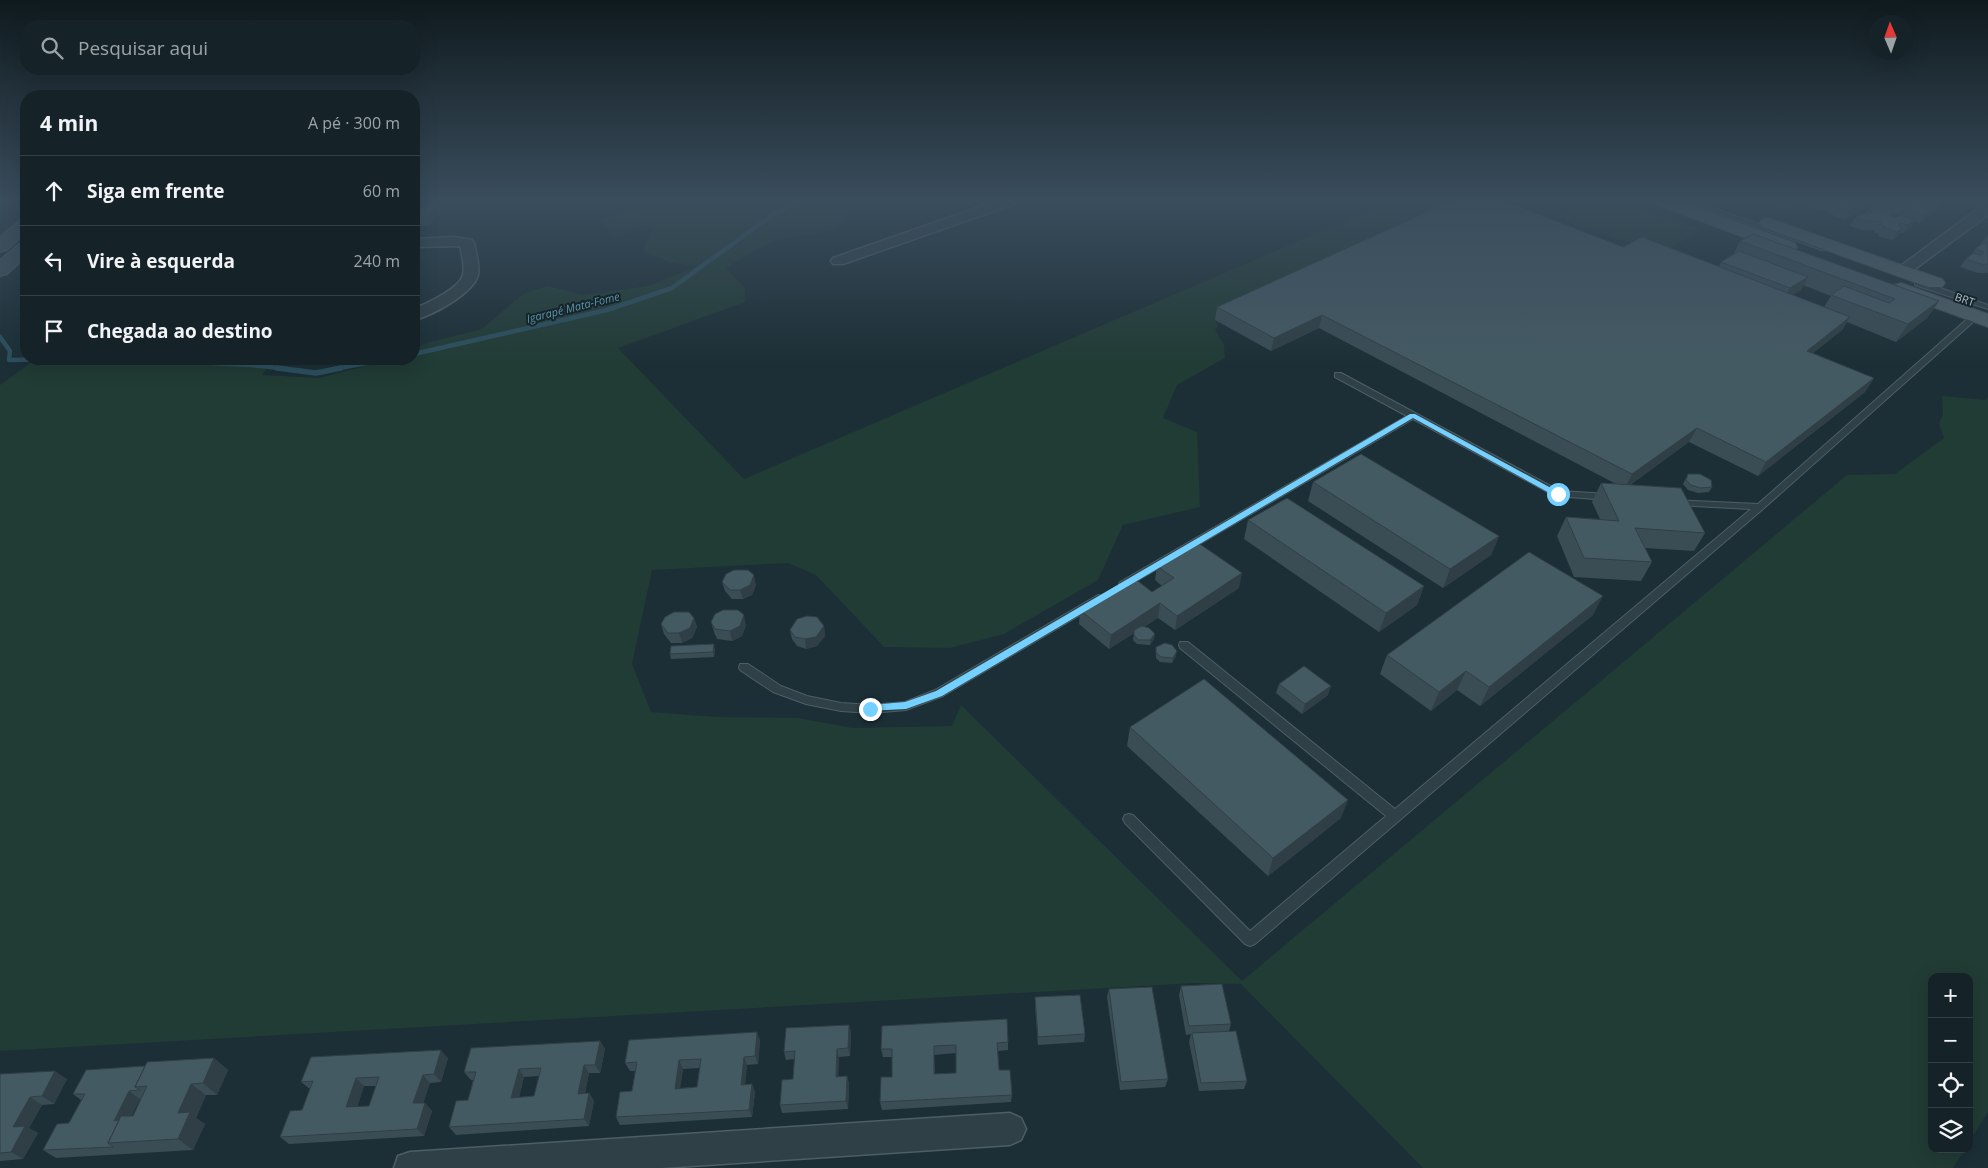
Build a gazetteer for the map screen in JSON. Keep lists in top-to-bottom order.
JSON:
{
  "streets": {
    "lane": ["BRT"]
  },
  "water": ["Igarapé Mata-Fome"],
  "north": "top",
  "page": {
    "search": "Pesquisar aqui",
    "heading": ["4 min", "A pé · 300 m"],
    "list": [
      ["Siga em frente", "60 m"],
      ["Vire à esquerda", "240 m"],
      "Chegada ao destino"
    ],
    "map_buttons": ["+", "−"]
  }
}
